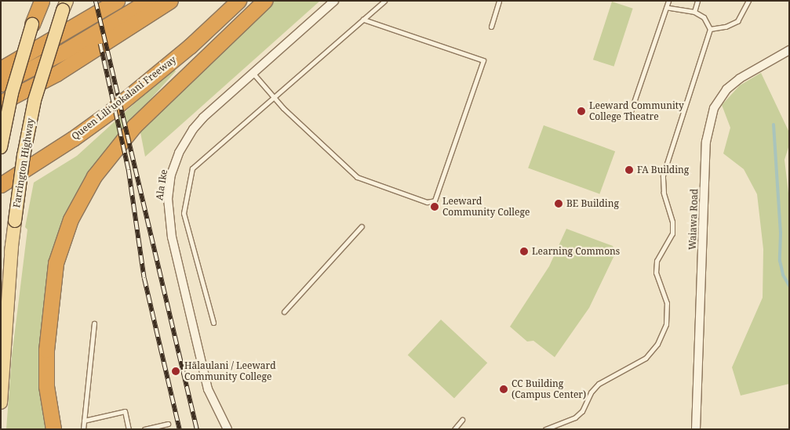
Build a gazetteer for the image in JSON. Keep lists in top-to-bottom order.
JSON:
{
  "streets": {
    "highway": ["Queen Liliʻuokalani Freeway"],
    "main road": ["Farrington Highway"],
    "street": ["Ala Ike", "Waiawa Road"]
  },
  "places": [
    "Leeward Community College Theatre",
    "FA Building",
    "BE Building",
    "Leeward Community College",
    "Learning Commons",
    "Hālaulani / Leeward Community College",
    "CC Building (Campus Center)"
  ]
}
